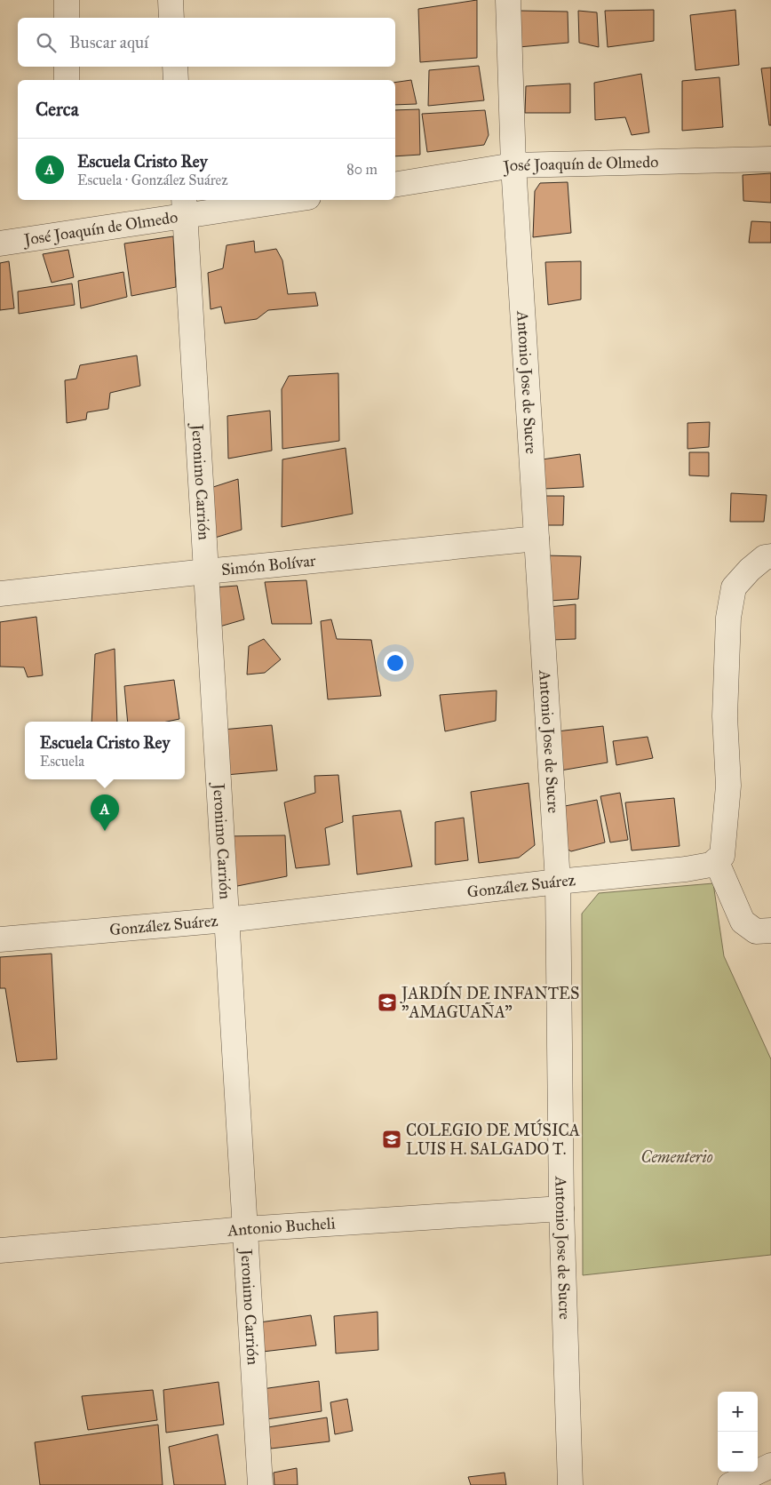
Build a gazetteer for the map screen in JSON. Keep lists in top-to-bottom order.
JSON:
{
  "streets": {
    "street": [
      "José Joaquín de Olmedo",
      "Antonio Jose de Sucre",
      "Jeronimo Carrión",
      "Simón Bolívar",
      "González Suárez",
      "Antonio Bucheli"
    ]
  },
  "crossings": [
    ["José Joaquín de Olmedo", "Antonio Jose de Sucre"],
    ["José Joaquín de Olmedo", "Jeronimo Carrión"],
    ["Antonio Jose de Sucre", "Simón Bolívar"],
    ["Antonio Jose de Sucre", "González Suárez"],
    ["Antonio Jose de Sucre", "Antonio Bucheli"],
    ["Jeronimo Carrión", "Simón Bolívar"],
    ["Jeronimo Carrión", "González Suárez"],
    ["Jeronimo Carrión", "Antonio Bucheli"]
  ],
  "parks": ["Cementerio"],
  "places": {
    "school or university": ["JARDÍN DE INFANTES \"AMAGUAÑA\"", "COLEGIO DE MÚSICA LUIS H. SALGADO T."]
  },
  "page": {
    "search": "Buscar aquí",
    "heading": "Cerca",
    "list": [
      {
        "mark": "A",
        "name": "Escuela Cristo Rey",
        "note": "Escuela · González Suárez",
        "value": "80 m"
      }
    ],
    "popup": ["Escuela Cristo Rey", "Escuela"],
    "pins": "A",
    "map_buttons": ["+", "−"]
  }
}
